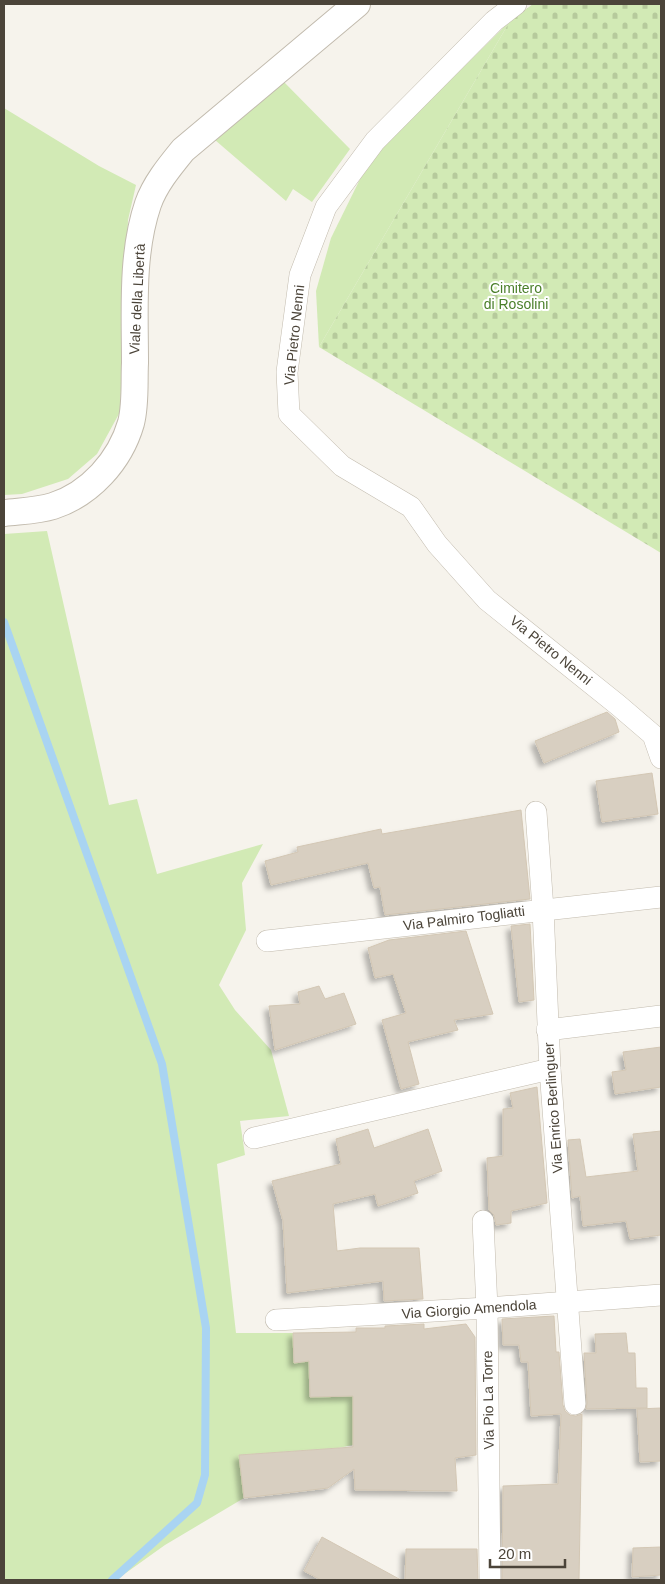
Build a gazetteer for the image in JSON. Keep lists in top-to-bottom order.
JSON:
{
  "streets": {
    "street": [
      "Viale della Libertà",
      "Via Pietro Nenni",
      "Via Palmiro Togliatti",
      "Via Enrico Berlinguer",
      "Via Giorgio Amendola",
      "Via Pio La Torre"
    ]
  },
  "crossings": [
    ["Via Palmiro Togliatti", "Via Enrico Berlinguer"],
    ["Via Enrico Berlinguer", "Via Giorgio Amendola"],
    ["Via Giorgio Amendola", "Via Pio La Torre"]
  ],
  "parks": ["Cimitero di Rosolini"],
  "scale_bar": "20 m"
}
